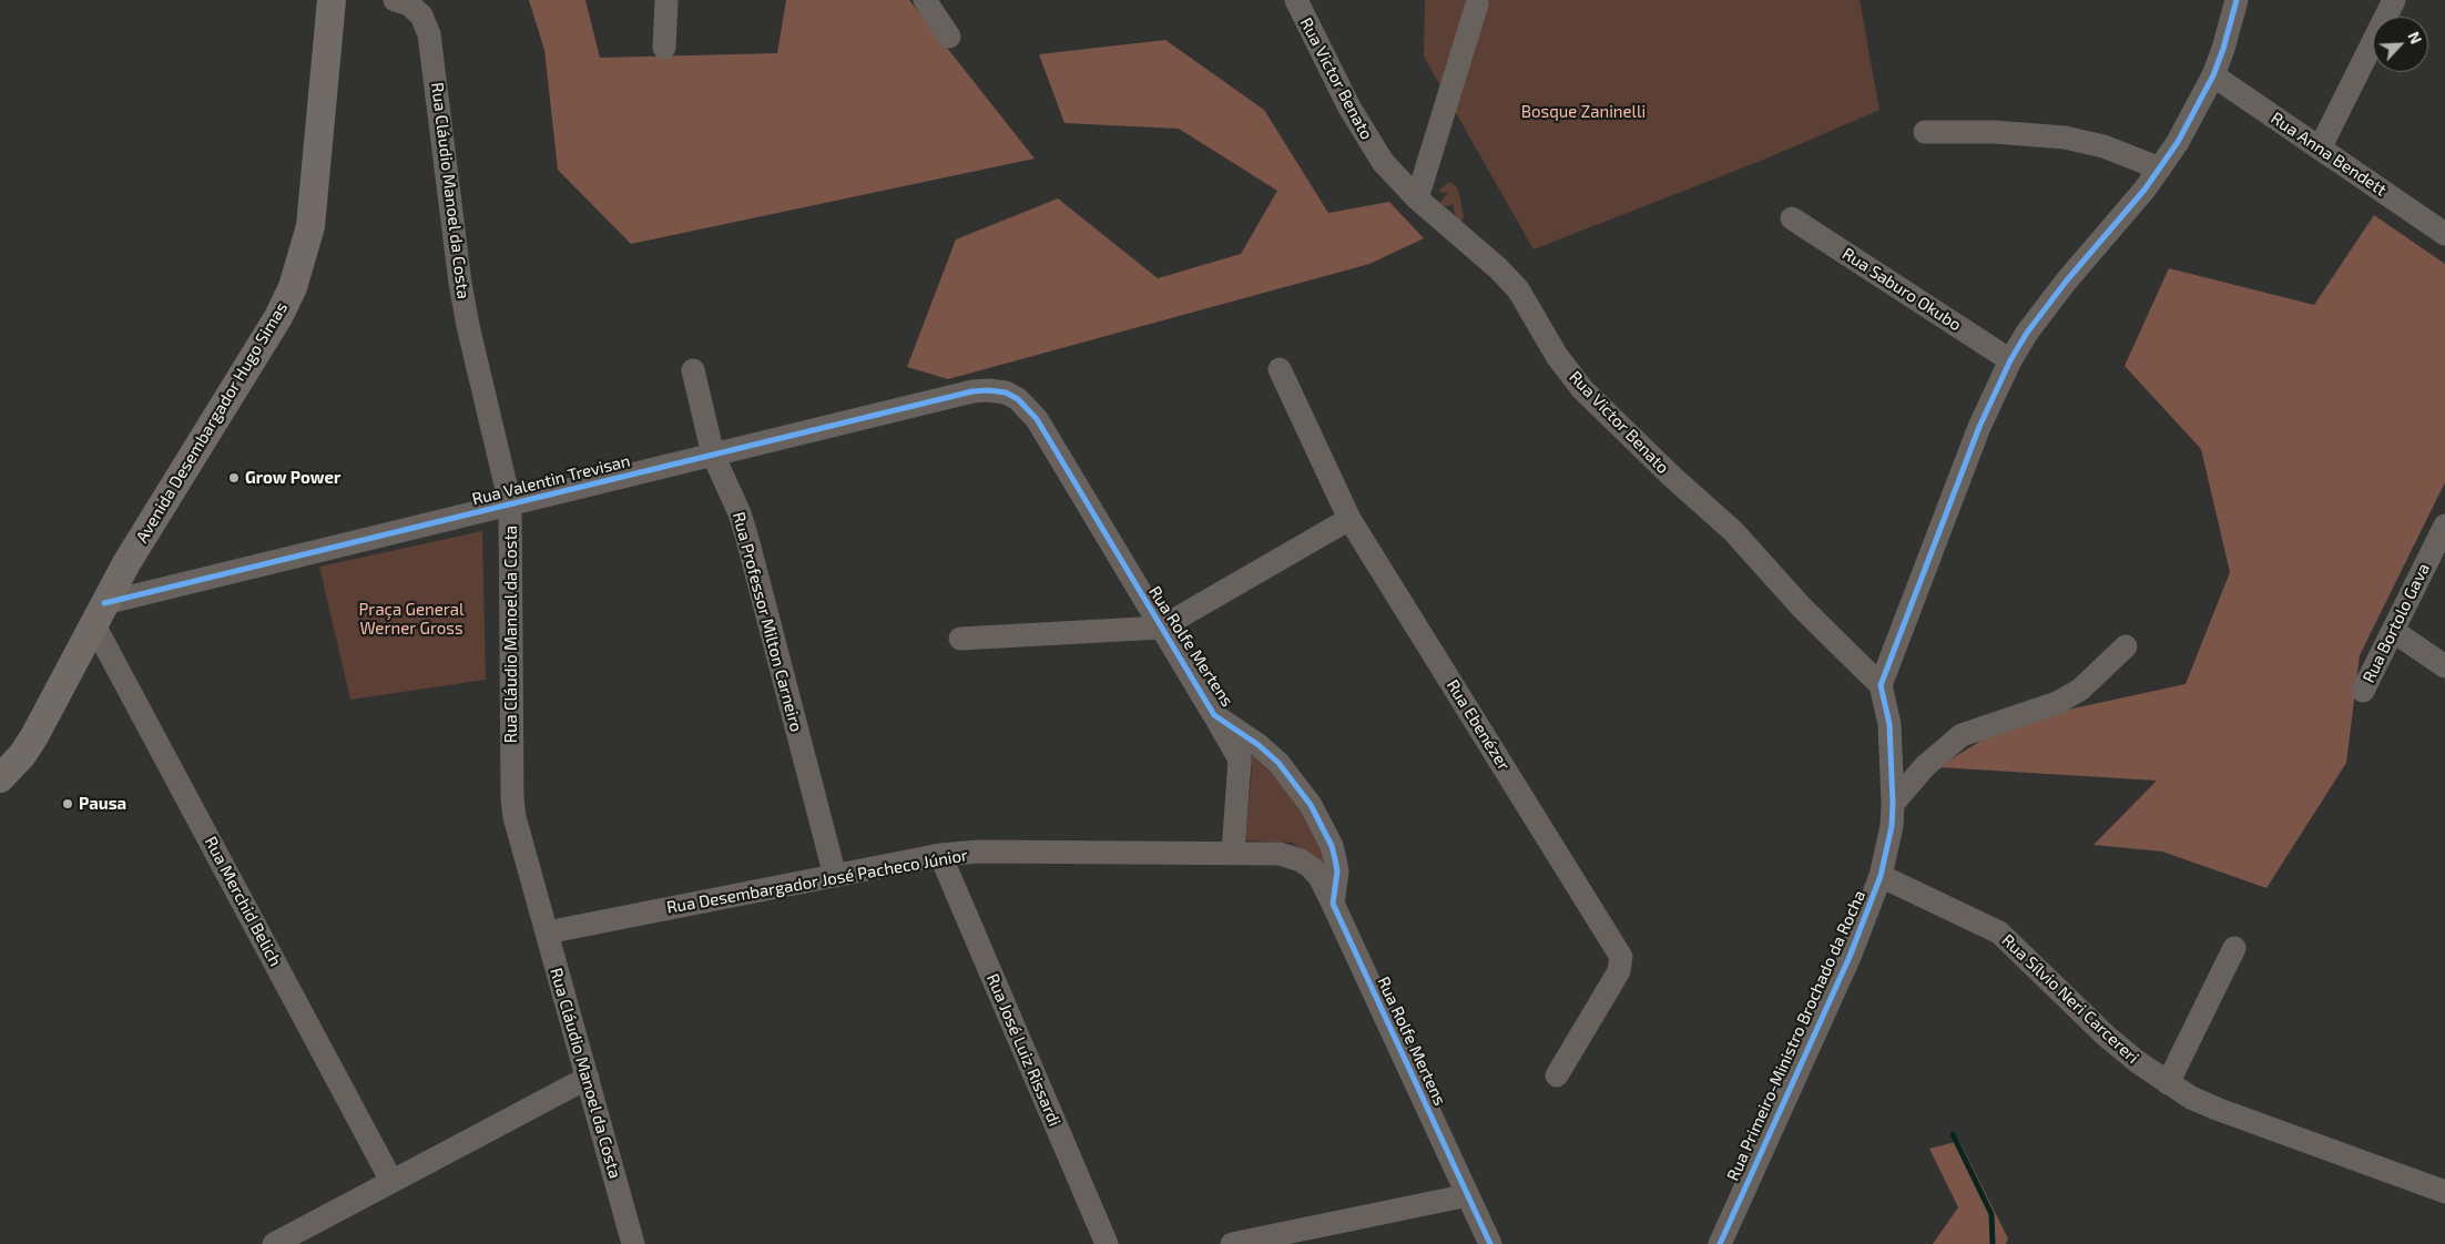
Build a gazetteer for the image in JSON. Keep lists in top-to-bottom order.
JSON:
{
  "streets": {
    "main road": ["Avenida Desembargador Hugo Simas"],
    "street": [
      "Rua Victor Benato",
      "Rua Anna Bendett",
      "Rua Cláudio Manoel da Costa",
      "Rua Saburo Okubo",
      "Rua Valentin Trevisan",
      "Rua Professor Milton Carneiro",
      "Rua Bortolo Gava",
      "Rua Rolfe Mertens",
      "Rua Ebenézer",
      "Rua Desembargador José Pacheco Júnior",
      "Rua Merchid Belich",
      "Rua Sílvio Neri Carcereri",
      "Rua Primeiro-Ministro Brochado da Rocha",
      "Rua José Luiz Rissardi"
    ]
  },
  "crossings": [
    ["Rua Victor Benato", "Rua Primeiro-Ministro Brochado da Rocha"],
    ["Rua Cláudio Manoel da Costa", "Rua Valentin Trevisan"],
    ["Rua Cláudio Manoel da Costa", "Rua Desembargador José Pacheco Júnior"],
    ["Avenida Desembargador Hugo Simas", "Rua Valentin Trevisan"],
    ["Avenida Desembargador Hugo Simas", "Rua Merchid Belich"],
    ["Rua Valentin Trevisan", "Rua Professor Milton Carneiro"],
    ["Rua Valentin Trevisan", "Rua Rolfe Mertens"],
    ["Rua Valentin Trevisan", "Rua Merchid Belich"],
    ["Rua Professor Milton Carneiro", "Rua Desembargador José Pacheco Júnior"],
    ["Rua Rolfe Mertens", "Rua Desembargador José Pacheco Júnior"],
    ["Rua Desembargador José Pacheco Júnior", "Rua José Luiz Rissardi"],
    ["Rua Sílvio Neri Carcereri", "Rua Primeiro-Ministro Brochado da Rocha"]
  ],
  "parks": ["Bosque Zaninelli", "Praça General Werner Gross"],
  "places": ["Grow Power", "Pausa"],
  "north": "top right"
}
